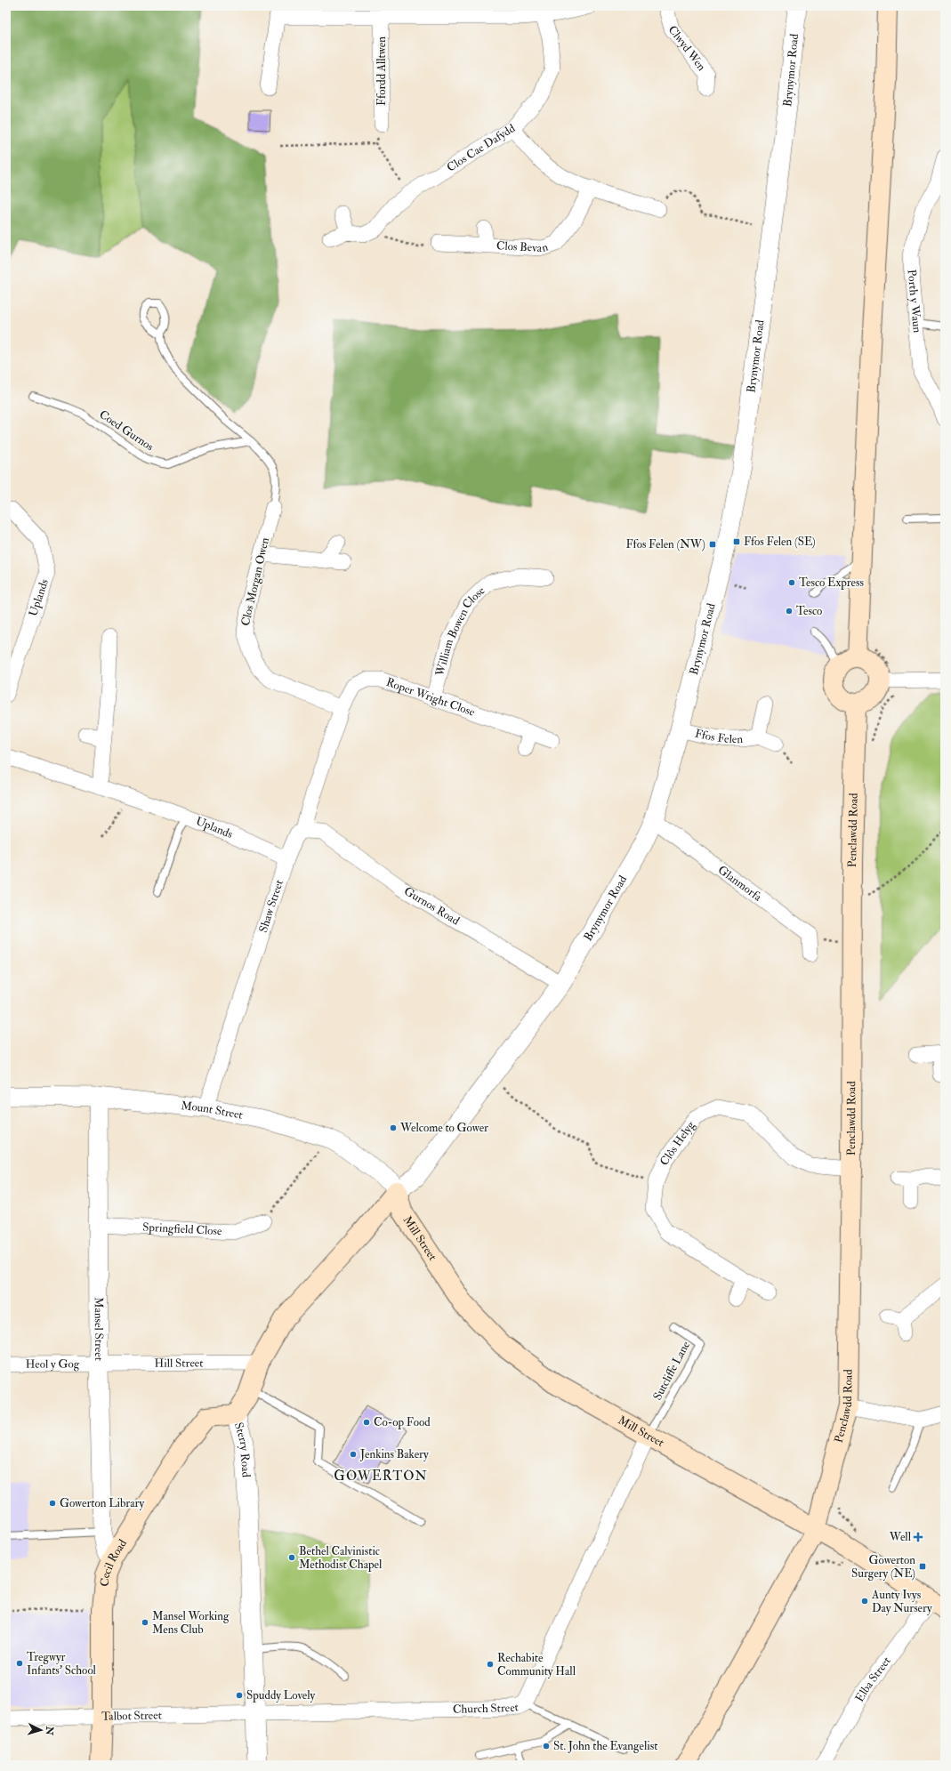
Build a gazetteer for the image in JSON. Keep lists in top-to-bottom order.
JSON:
{
  "streets": {
    "main road": [
      "Penclawdd Road",
      "Mill Street",
      "Sterry Road",
      "Cecil Road"
    ],
    "street": [
      "Clwyd Wen",
      "Brynymor Road",
      "Ffordd Alltwen",
      "Clos Cae Dafydd",
      "Clos Bevan",
      "Porth y Waun",
      "Clos Morgan Owen",
      "Uplands",
      "William Bowen Close",
      "Roper Wright Close",
      "Ffos Felen",
      "Glanmorfa",
      "Shaw Street",
      "Gurnos Road",
      "Mount Street",
      "Clôs Helyg",
      "Springfield Close",
      "Mansel Street",
      "Hill Street",
      "Heol y Gog",
      "Elba Street",
      "Church Street",
      "Talbot Street"
    ],
    "lane": ["Coed Gurnos", "Sutcliffe Lane"]
  },
  "crossings": [
    ["Brynymor Road", "Ffos Felen"],
    ["Brynymor Road", "Glanmorfa"],
    ["Brynymor Road", "Gurnos Road"],
    ["Brynymor Road", "Mount Street"],
    ["Brynymor Road", "Mill Street"],
    ["Brynymor Road", "Sterry Road"],
    ["Clos Morgan Owen", "Roper Wright Close"],
    ["Clos Morgan Owen", "Shaw Street"],
    ["Uplands", "Shaw Street"],
    ["William Bowen Close", "Roper Wright Close"],
    ["Roper Wright Close", "Shaw Street"],
    ["Penclawdd Road", "Clôs Helyg"],
    ["Penclawdd Road", "Mill Street"],
    ["Shaw Street", "Gurnos Road"],
    ["Shaw Street", "Mount Street"],
    ["Mount Street", "Mill Street"],
    ["Mount Street", "Mansel Street"],
    ["Mount Street", "Sterry Road"],
    ["Springfield Close", "Mansel Street"],
    ["Mill Street", "Sutcliffe Lane"],
    ["Mill Street", "Sterry Road"],
    ["Mill Street", "Elba Street"],
    ["Mill Street", "Church Street"],
    ["Mansel Street", "Hill Street"],
    ["Mansel Street", "Heol y Gog"],
    ["Mansel Street", "Cecil Road"],
    ["Hill Street", "Heol y Gog"],
    ["Hill Street", "Sterry Road"],
    ["Sutcliffe Lane", "Church Street"],
    ["Sterry Road", "Cecil Road"],
    ["Sterry Road", "Church Street"],
    ["Sterry Road", "Talbot Street"],
    ["Cecil Road", "Talbot Street"],
    ["Church Street", "Talbot Street"]
  ],
  "districts": ["GOWERTON"],
  "places": {
    "transit": ["Ffos Felen (SE)", "Ffos Felen (NW)", "Gowerton Surgery (NE)"],
    "other": [
      "Tesco Express",
      "Tesco",
      "Welcome to Gower",
      "Co-op Food",
      "Jenkins Bakery",
      "Gowerton Library",
      "Bethel Calvinistic Methodist Chapel",
      "Aunty Ivys Day Nursery",
      "Mansel Working Mens Club",
      "Tregwyr Infants' School",
      "Rechabite Community Hall",
      "Spuddy Lovely",
      "St. John the Evangelist"
    ],
    "health": ["Well"]
  },
  "north": "right"
}
